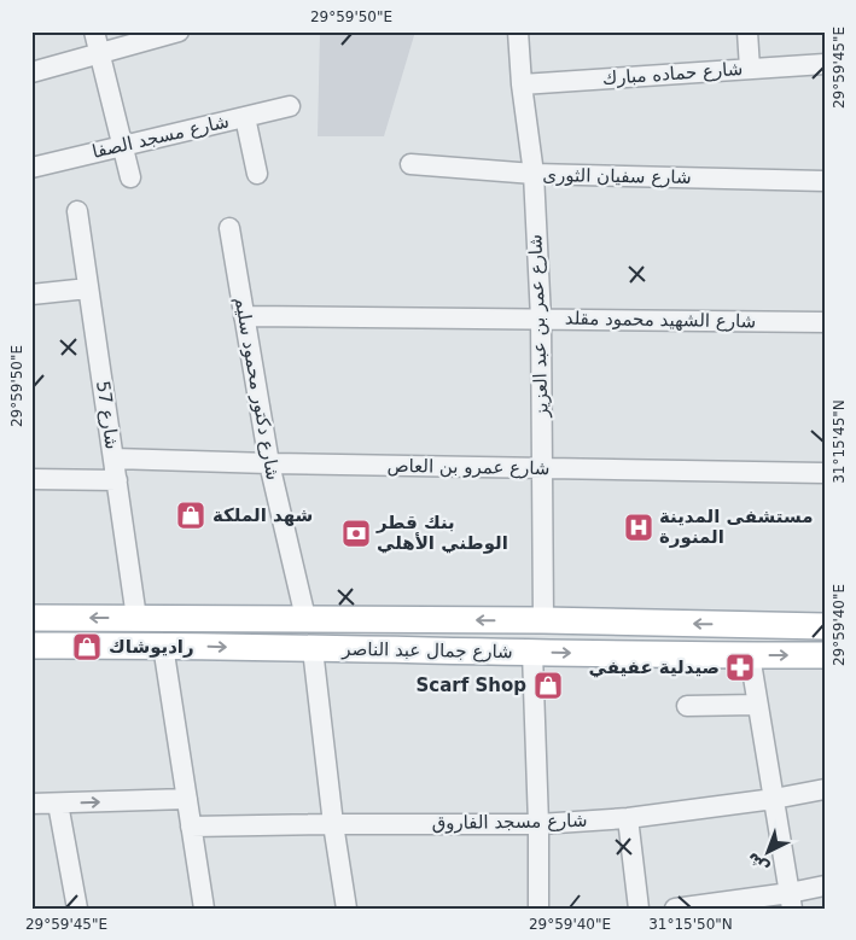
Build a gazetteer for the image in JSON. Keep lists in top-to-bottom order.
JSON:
{
  "streets": {
    "main road": ["شارع جمال عبد الناصر"],
    "street": [
      "شارع حماده مبارك",
      "شارع مسجد الصفا",
      "شارع سفيان الثورى",
      "شارع الشهيد محمود مقلد",
      "شارع عمر بن عبد العزيز",
      "شارع دكتور محمود سليم",
      "شارع 57",
      "شارع عمرو بن العاص",
      "شارع مسجد الفاروق"
    ]
  },
  "crossings": [
    ["شارع حماده مبارك", "شارع عمر بن عبد العزيز"],
    ["شارع سفيان الثورى", "شارع عمر بن عبد العزيز"],
    ["شارع الشهيد محمود مقلد", "شارع عمر بن عبد العزيز"],
    ["شارع الشهيد محمود مقلد", "شارع دكتور محمود سليم"],
    ["شارع عمر بن عبد العزيز", "شارع عمرو بن العاص"],
    ["شارع عمر بن عبد العزيز", "شارع جمال عبد الناصر"],
    ["شارع دكتور محمود سليم", "شارع عمرو بن العاص"],
    ["شارع دكتور محمود سليم", "شارع جمال عبد الناصر"],
    ["شارع 57", "شارع عمرو بن العاص"],
    ["شارع 57", "شارع جمال عبد الناصر"]
  ],
  "places": {
    "shop": ["شهد الملكة", "راديوشاك", "Scarf Shop"],
    "hospital": ["مستشفى المدينة المنورة"],
    "bank": ["بنك قطر الوطني الأهلي"],
    "pharmacy": ["صيدلية عفيفي"]
  },
  "north": "bottom left",
  "coordinates": [
    "29°59'50\"E",
    "29°59'45\"E",
    "31°15'45\"N",
    "29°59'40\"E",
    "31°15'50\"N"
  ]
}
